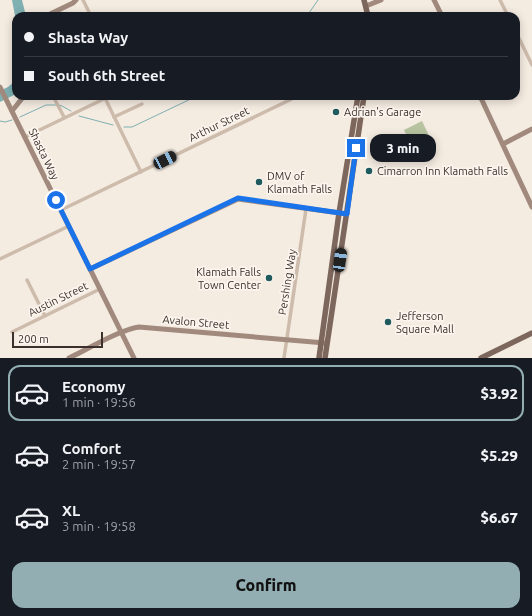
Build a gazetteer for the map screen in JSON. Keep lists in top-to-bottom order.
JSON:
{
  "streets": {
    "street": [
      "Arthur Street",
      "Shasta Way",
      "Pershing Way",
      "Austin Street",
      "Avalon Street"
    ]
  },
  "crossings": [
    ["Arthur Street", "Shasta Way"],
    ["Shasta Way", "Austin Street"],
    ["Shasta Way", "Avalon Street"],
    ["Pershing Way", "Austin Street"],
    ["Pershing Way", "Avalon Street"]
  ],
  "places": [
    "Adrian's Garage",
    "Cimarron Inn Klamath Falls",
    "DMV of Klamath Falls",
    "Klamath Falls Town Center",
    "Jefferson Square Mall"
  ],
  "scale_bar": "200 m",
  "page": {
    "banner": ["Shasta Way", "South 6th Street"],
    "bubble": "3 min",
    "scale": "200 m",
    "list": [
      {
        "name": "Economy",
        "note": "1 min · 19:56",
        "value": "$3.92"
      },
      {
        "name": "Comfort",
        "note": "2 min · 19:57",
        "value": "$5.29"
      },
      {
        "name": "XL",
        "note": "3 min · 19:58",
        "value": "$6.67"
      }
    ],
    "buttons": "Confirm"
  }
}
